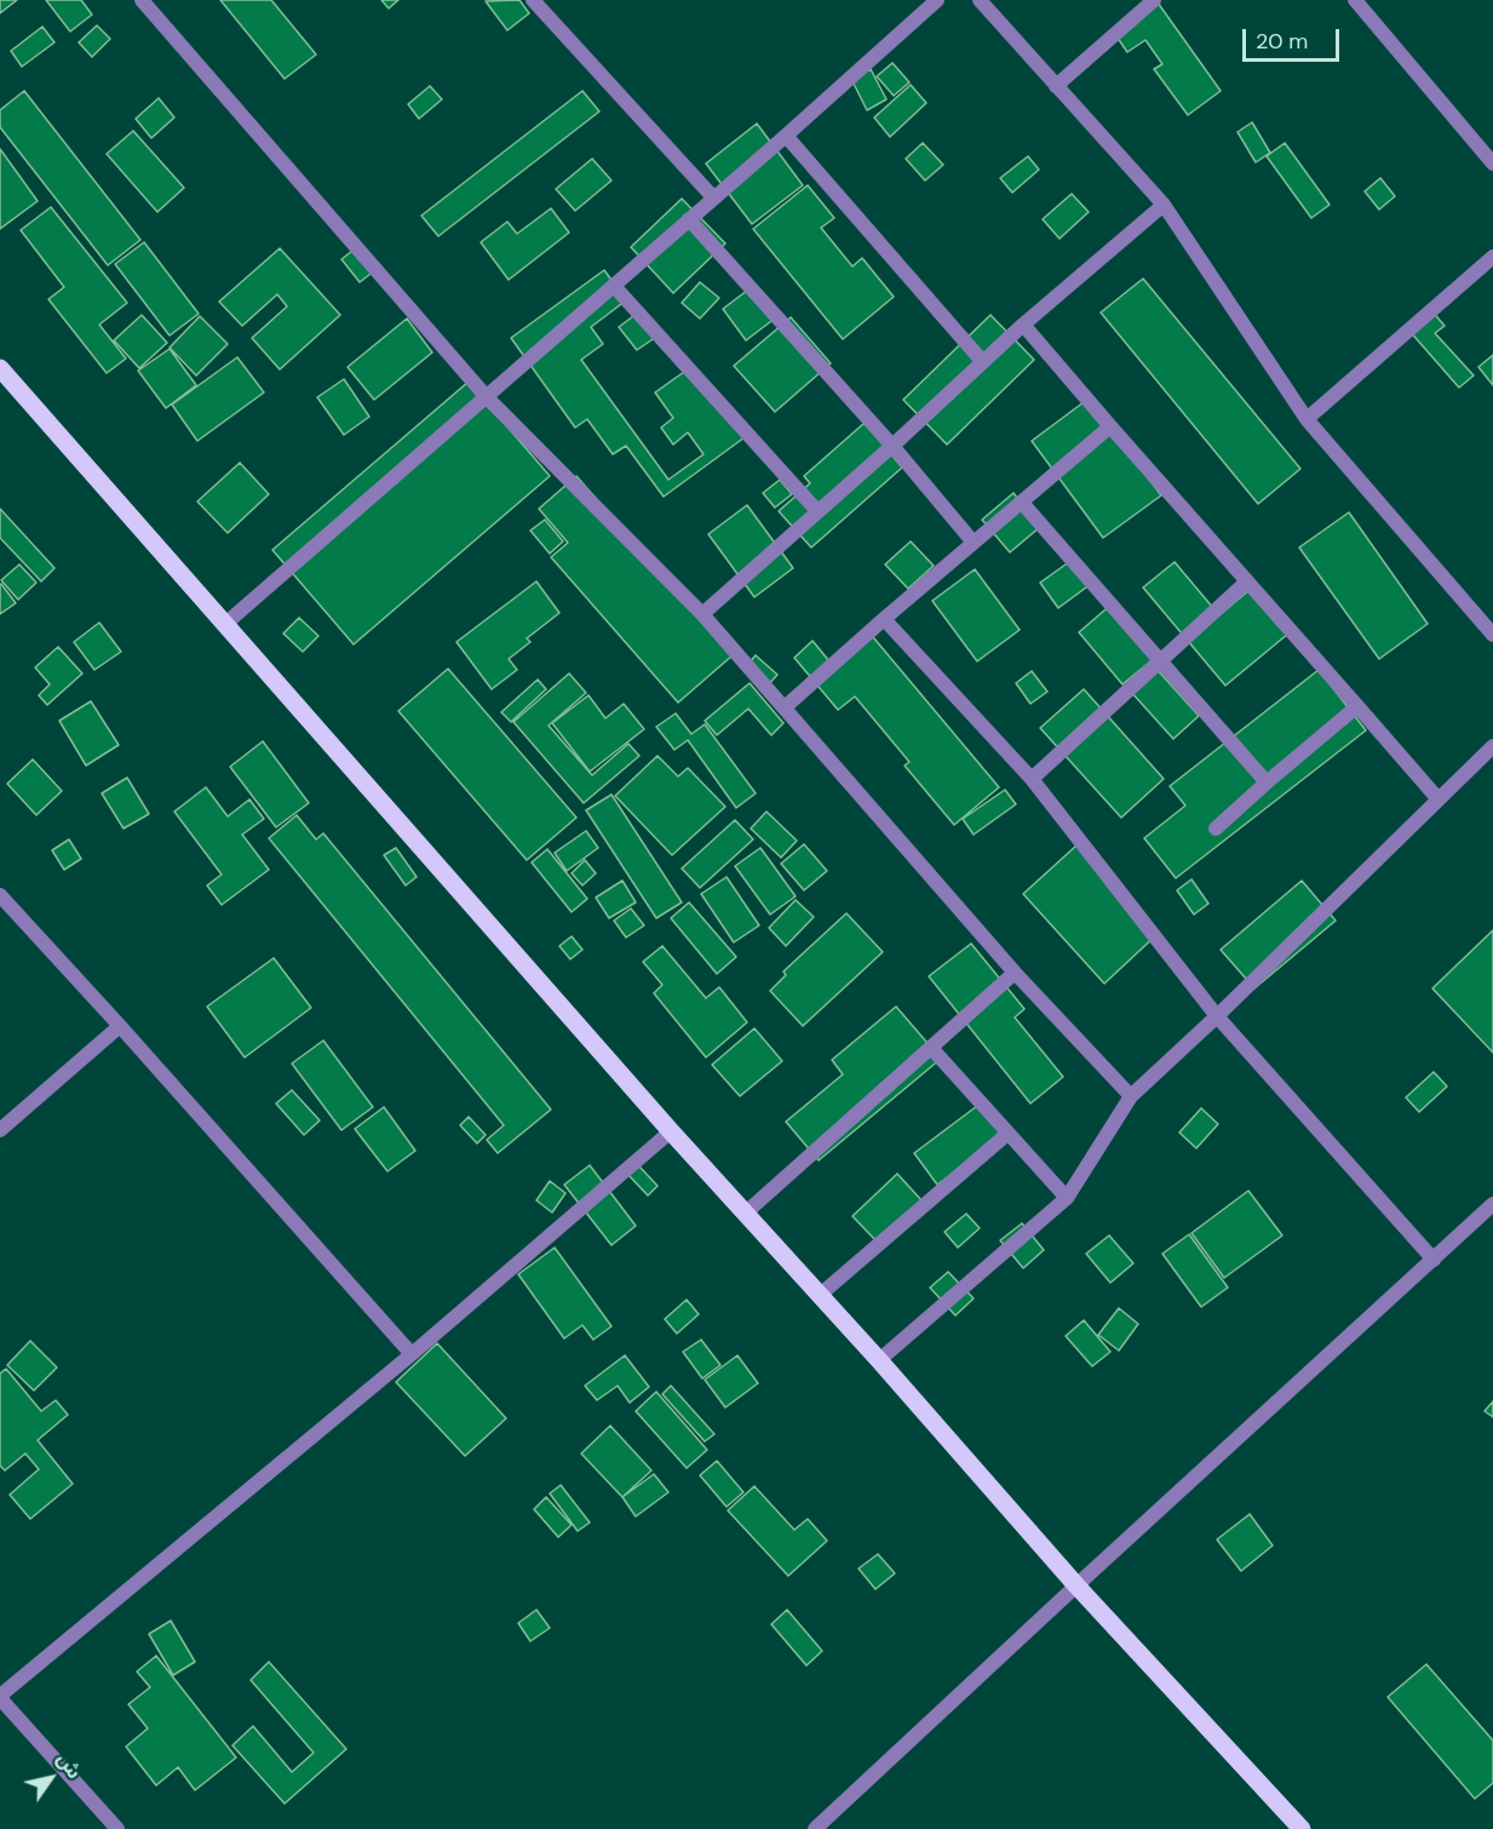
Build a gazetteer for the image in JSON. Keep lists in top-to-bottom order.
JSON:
{
  "scale_bar": "20 m",
  "north": "top right"
}
